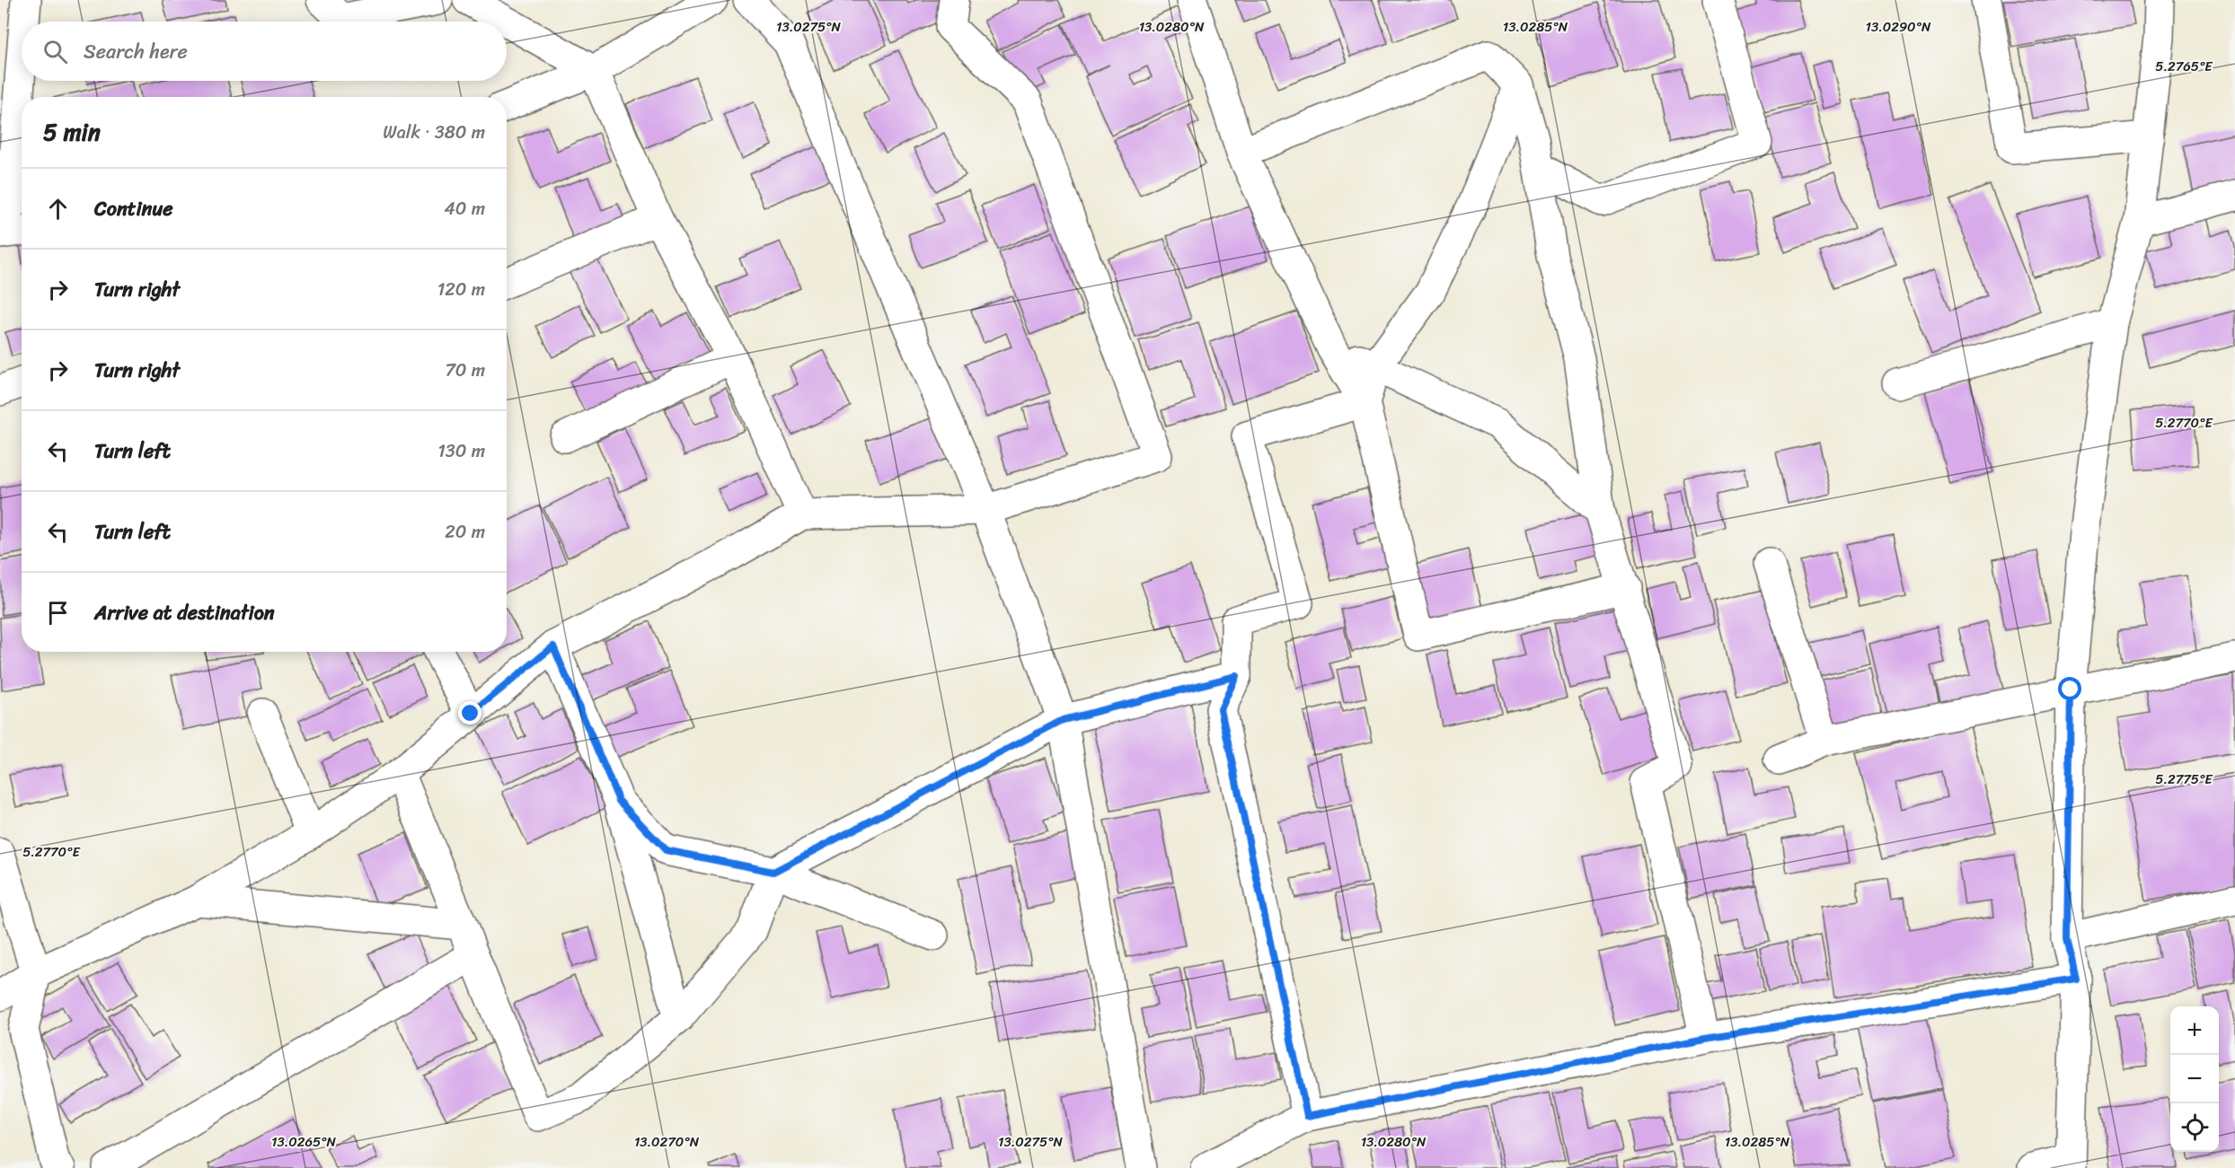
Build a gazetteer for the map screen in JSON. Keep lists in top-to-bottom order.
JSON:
{
  "page": {
    "search": "Search here",
    "heading": ["5 min", "Walk · 380 m"],
    "list": [
      ["Continue", "40 m"],
      ["Turn right", "120 m"],
      ["Turn right", "70 m"],
      ["Turn left", "130 m"],
      ["Turn left", "20 m"],
      "Arrive at destination"
    ],
    "map_buttons": ["+", "−"]
  },
  "coordinates": [
    "13.0275°N",
    "13.0280°N",
    "13.0285°N",
    "13.0290°N",
    "5.2765°E",
    "5.2770°E",
    "5.2775°E",
    "13.0265°N",
    "13.0270°N"
  ]
}
